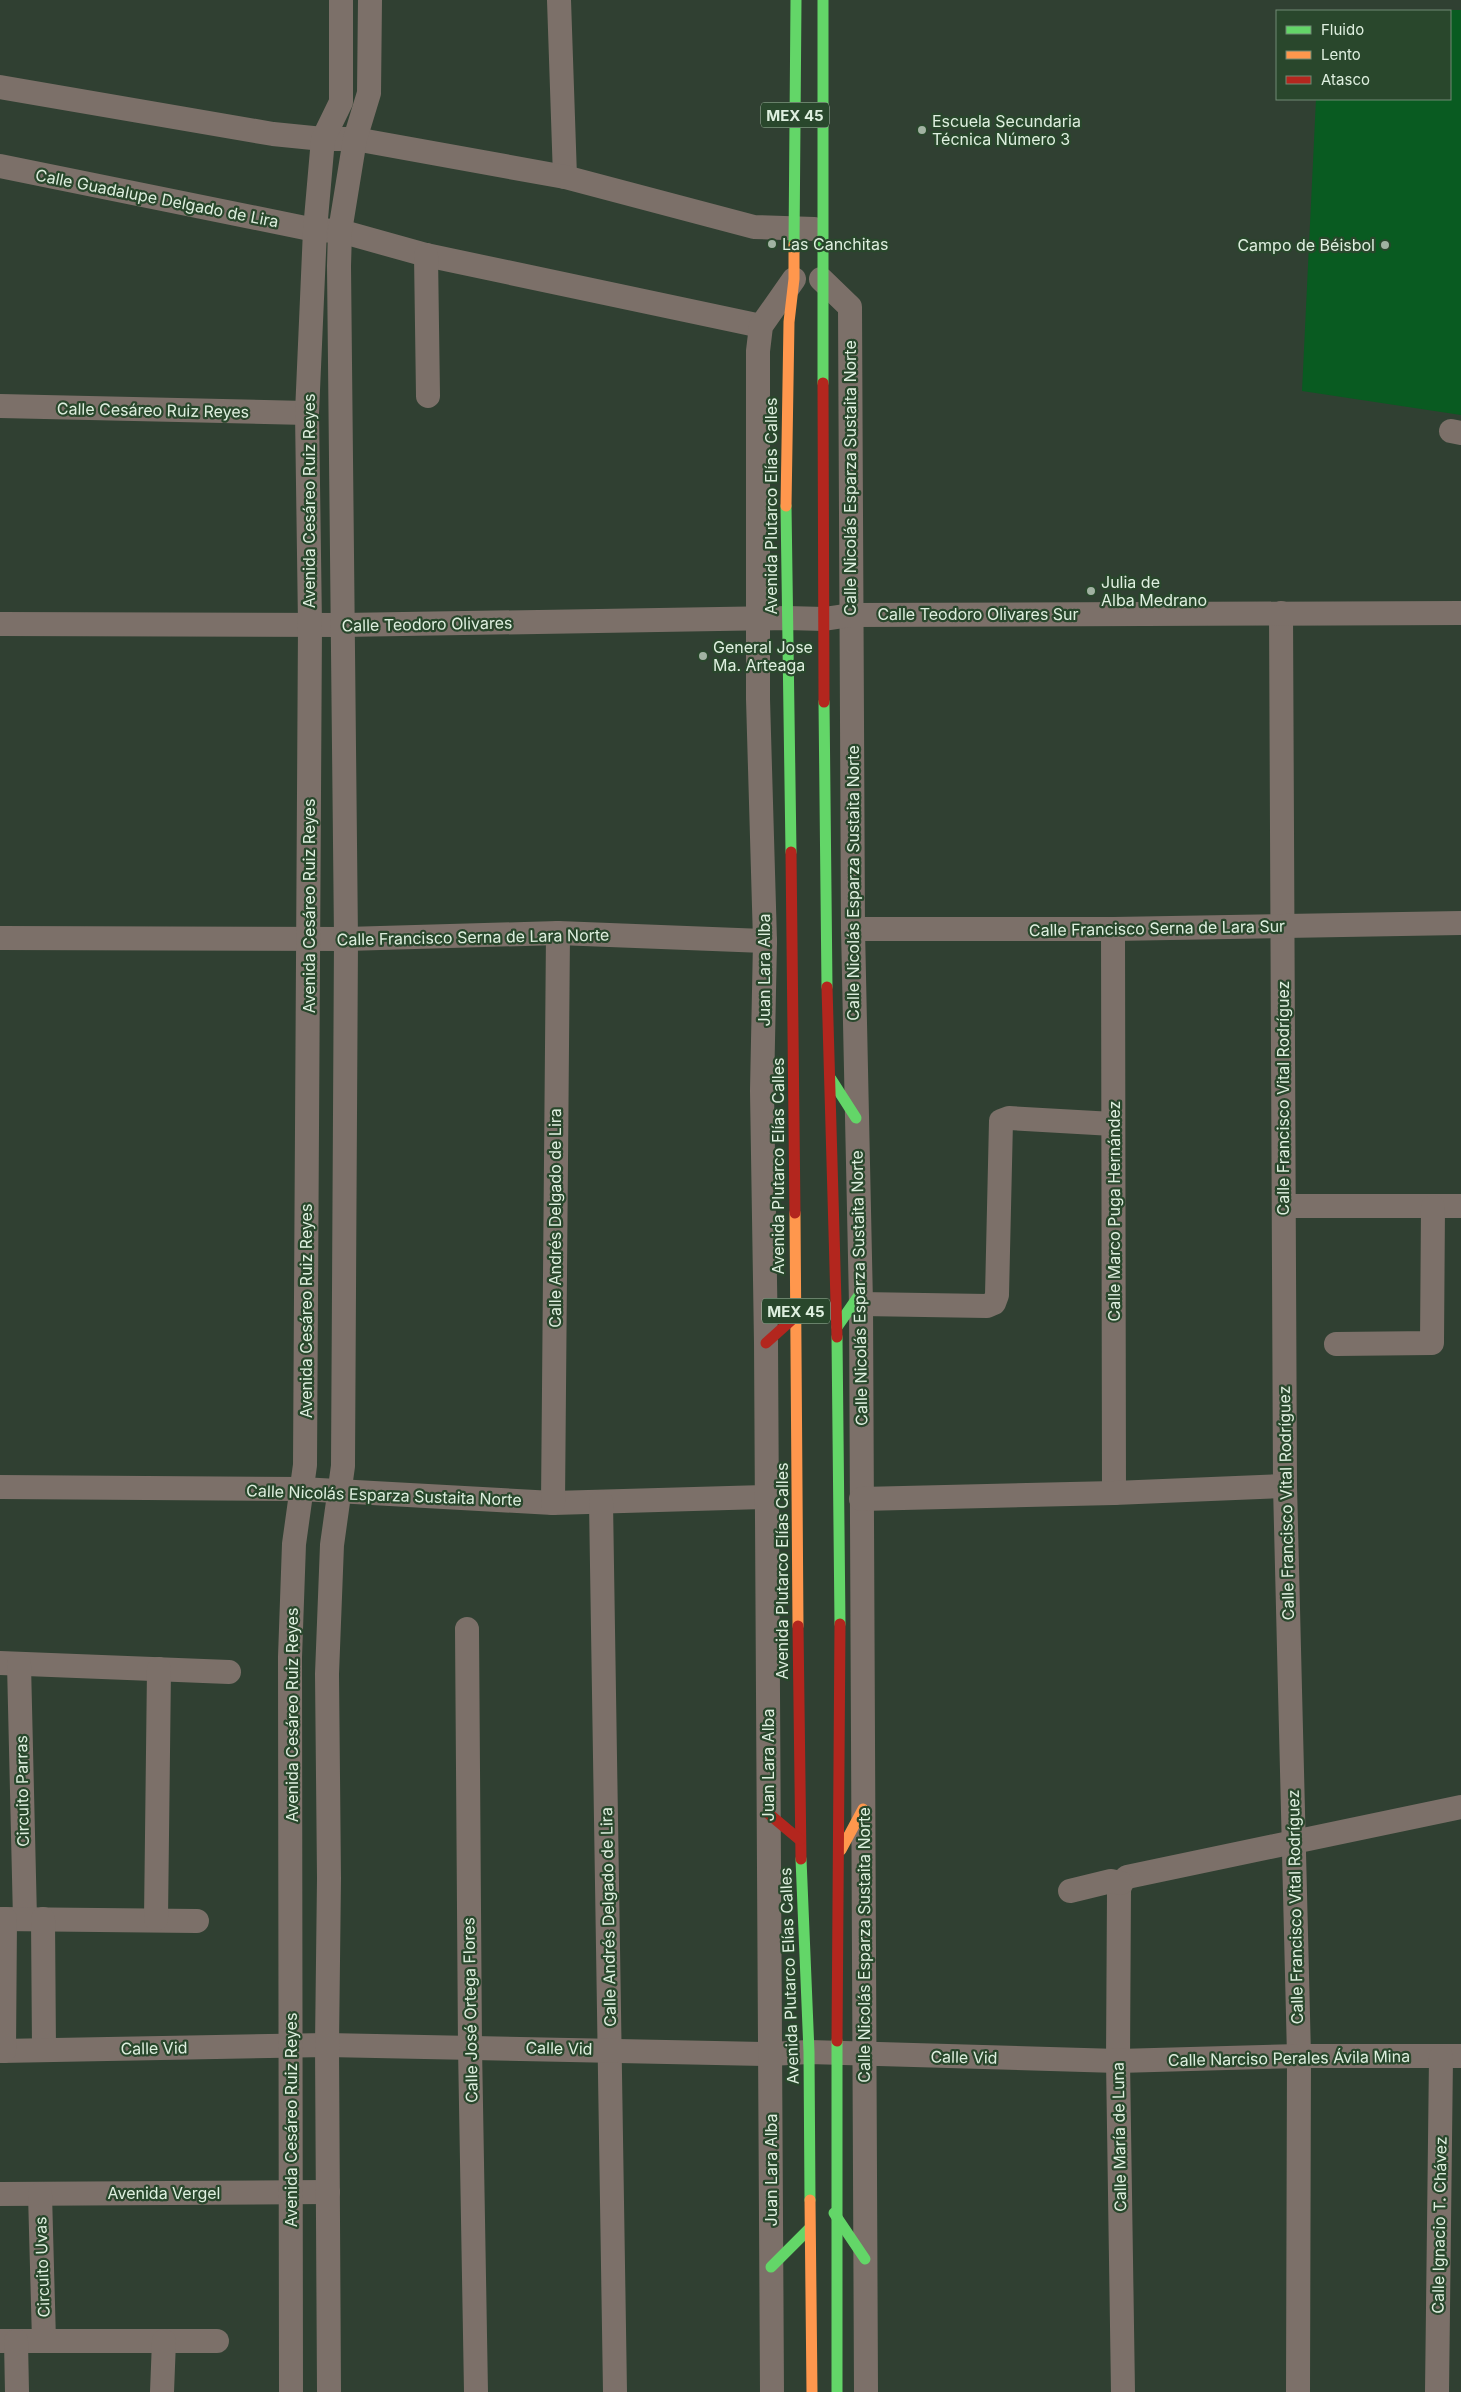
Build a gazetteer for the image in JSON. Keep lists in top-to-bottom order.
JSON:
{
  "streets": {
    "main road": ["MEX 45", "Avenida Plutarco Elías Calles"],
    "street": [
      "Calle Guadalupe Delgado de Lira",
      "Calle Cesáreo Ruiz Reyes",
      "Calle Nicolás Esparza Sustaita Norte",
      "Avenida Cesáreo Ruiz Reyes",
      "Calle Teodoro Olivares Sur",
      "Calle Teodoro Olivares",
      "Calle Francisco Serna de Lara Sur",
      "Calle Francisco Serna de Lara Norte",
      "Juan Lara Alba",
      "Calle Francisco Vital Rodríguez",
      "Calle Marco Puga Hernández",
      "Calle Andrés Delgado de Lira",
      "Circuito Parras",
      "Calle José Ortega Flores",
      "Calle Vid",
      "Calle Narciso Perales Ávila Mina",
      "Calle María de Luna",
      "Avenida Vergel",
      "Calle Ignacio T. Chávez",
      "Circuito Uvas"
    ]
  },
  "crossings": [
    ["MEX 45", "Calle Nicolás Esparza Sustaita Norte"],
    ["MEX 45", "Calle Teodoro Olivares Sur"],
    ["MEX 45", "Calle Teodoro Olivares"],
    ["MEX 45", "Calle Vid"],
    ["Calle Guadalupe Delgado de Lira", "Avenida Cesáreo Ruiz Reyes"],
    ["Calle Guadalupe Delgado de Lira", "Juan Lara Alba"],
    ["Calle Cesáreo Ruiz Reyes", "Avenida Cesáreo Ruiz Reyes"],
    ["Calle Nicolás Esparza Sustaita Norte", "Avenida Cesáreo Ruiz Reyes"],
    ["Calle Nicolás Esparza Sustaita Norte", "Calle Teodoro Olivares Sur"],
    ["Calle Nicolás Esparza Sustaita Norte", "Calle Francisco Serna de Lara Sur"],
    ["Calle Nicolás Esparza Sustaita Norte", "Juan Lara Alba"],
    ["Calle Nicolás Esparza Sustaita Norte", "Calle Andrés Delgado de Lira"],
    ["Calle Nicolás Esparza Sustaita Norte", "Calle Vid"],
    ["Avenida Cesáreo Ruiz Reyes", "Calle Teodoro Olivares"],
    ["Avenida Cesáreo Ruiz Reyes", "Calle Francisco Serna de Lara Norte"],
    ["Avenida Cesáreo Ruiz Reyes", "Calle Vid"],
    ["Avenida Cesáreo Ruiz Reyes", "Avenida Vergel"],
    ["Avenida Plutarco Elías Calles", "Calle Teodoro Olivares"],
    ["Avenida Plutarco Elías Calles", "Juan Lara Alba"],
    ["Avenida Plutarco Elías Calles", "Calle Vid"],
    ["Calle Teodoro Olivares Sur", "Calle Teodoro Olivares"],
    ["Calle Teodoro Olivares Sur", "Calle Francisco Vital Rodríguez"],
    ["Calle Teodoro Olivares", "Juan Lara Alba"],
    ["Calle Francisco Serna de Lara Sur", "Calle Francisco Vital Rodríguez"],
    ["Calle Francisco Serna de Lara Sur", "Calle Marco Puga Hernández"],
    ["Calle Francisco Serna de Lara Norte", "Juan Lara Alba"],
    ["Calle Francisco Serna de Lara Norte", "Calle Andrés Delgado de Lira"],
    ["Juan Lara Alba", "Calle Vid"],
    ["Calle Francisco Vital Rodríguez", "Calle Narciso Perales Ávila Mina"],
    ["Calle Andrés Delgado de Lira", "Calle Vid"],
    ["Circuito Parras", "Calle Vid"],
    ["Calle José Ortega Flores", "Calle Vid"],
    ["Calle Vid", "Calle Narciso Perales Ávila Mina"],
    ["Calle Vid", "Calle María de Luna"],
    ["Calle Narciso Perales Ávila Mina", "Calle María de Luna"],
    ["Calle Narciso Perales Ávila Mina", "Calle Ignacio T. Chávez"],
    ["Avenida Vergel", "Circuito Uvas"]
  ],
  "places": [
    "Escuela Secundaria Técnica Número 3",
    "Las Canchitas",
    "Campo de Béisbol",
    "Julia de Alba Medrano",
    "General Jose Ma. Arteaga"
  ],
  "legend": ["Fluido", "Lento", "Atasco"]
}
